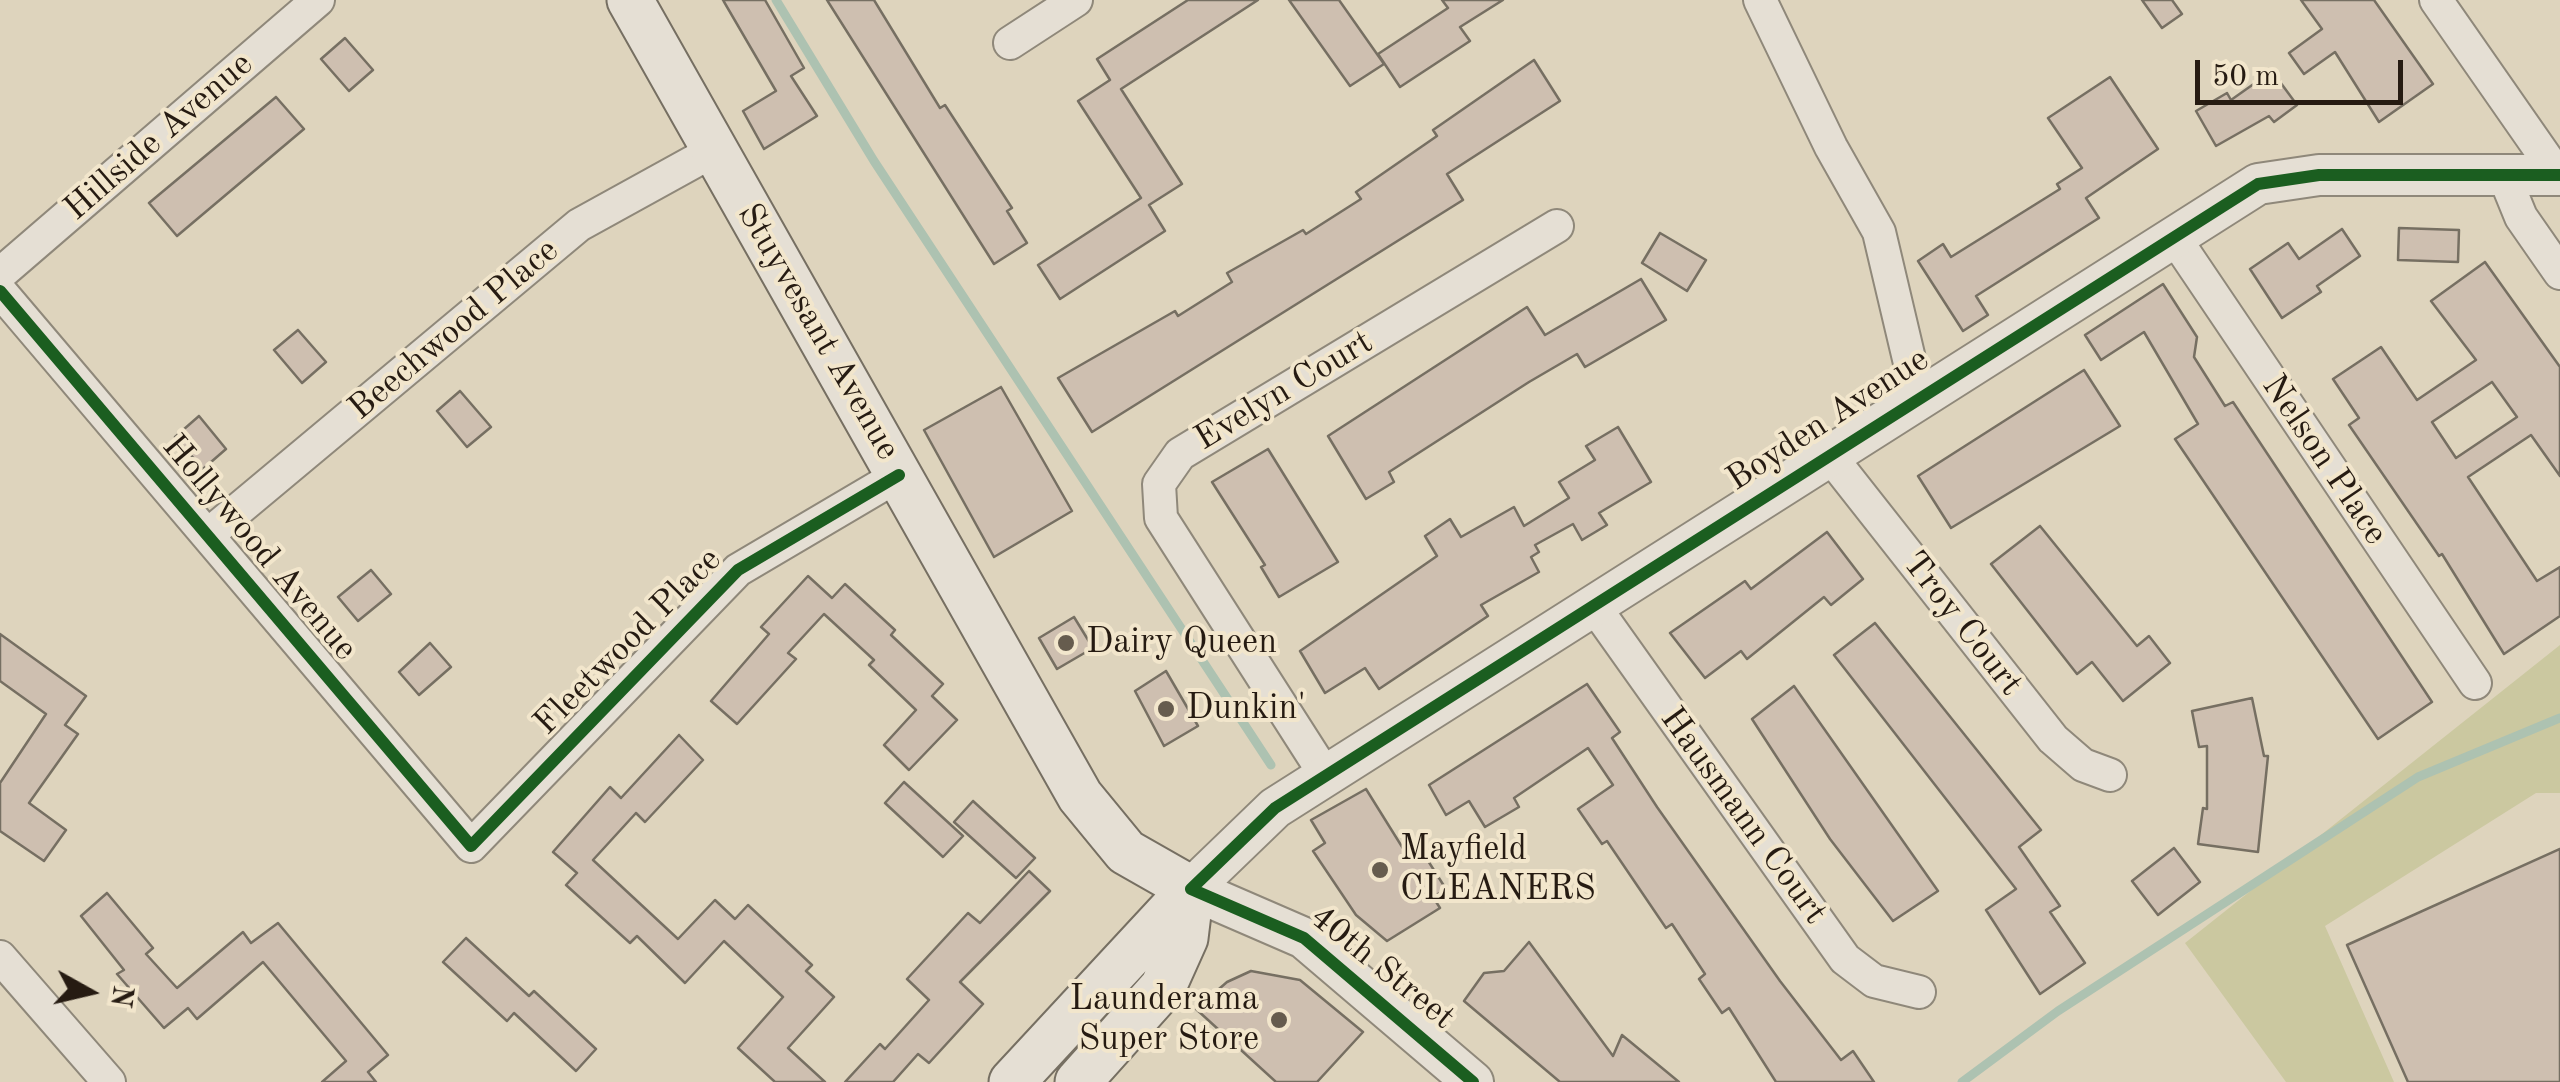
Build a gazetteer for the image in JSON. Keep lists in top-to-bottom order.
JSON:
{
  "streets": {
    "main road": ["Stuyvesant Avenue"],
    "street": [
      "Hillside Avenue",
      "Beechwood Place",
      "Evelyn Court",
      "Boyden Avenue",
      "Nelson Place",
      "Hollywood Avenue",
      "Troy Court",
      "Fleetwood Place",
      "Hausmann Court",
      "40th Street"
    ]
  },
  "crossings": [
    ["Beechwood Place", "Stuyvesant Avenue"],
    ["Beechwood Place", "Hollywood Avenue"],
    ["Stuyvesant Avenue", "Boyden Avenue"],
    ["Stuyvesant Avenue", "Fleetwood Place"],
    ["Stuyvesant Avenue", "40th Street"],
    ["Evelyn Court", "Boyden Avenue"],
    ["Boyden Avenue", "Nelson Place"],
    ["Boyden Avenue", "Troy Court"],
    ["Boyden Avenue", "Hausmann Court"],
    ["Boyden Avenue", "40th Street"],
    ["Hollywood Avenue", "Fleetwood Place"]
  ],
  "places": [
    "Dairy Queen",
    "Dunkin'",
    "Mayfield CLEANERS",
    "Launderama Super Store"
  ],
  "scale_bar": "50 m",
  "north": "right"
}
